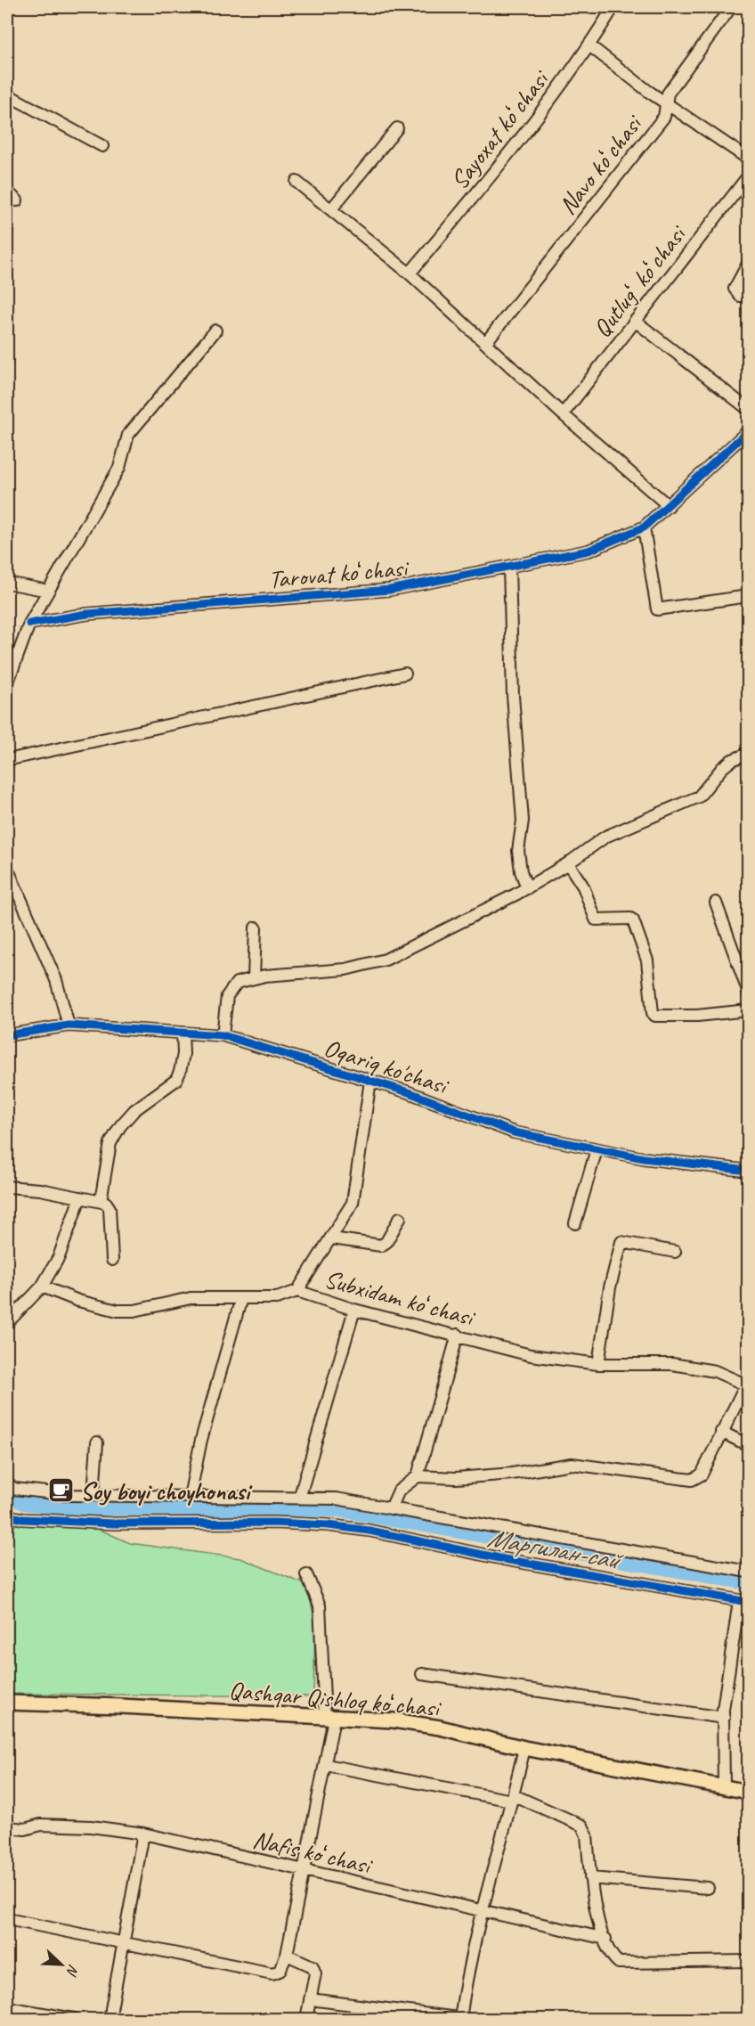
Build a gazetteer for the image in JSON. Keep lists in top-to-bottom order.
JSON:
{
  "streets": {
    "main road": ["Qashqar Qishloq koʻchasi"],
    "street": [
      "Sayoxat koʻchasi",
      "Navo koʻchasi",
      "Qutlugʻ koʻchasi",
      "Tarovat koʻchasi",
      "Oqariq ko'chasi",
      "Subxidam koʻchasi",
      "Nafis koʻchasi"
    ]
  },
  "water": ["Маргилан-сай"],
  "places": {
    "cafe": ["Soy boyi choyhonasi"]
  },
  "north": "bottom right"
}
